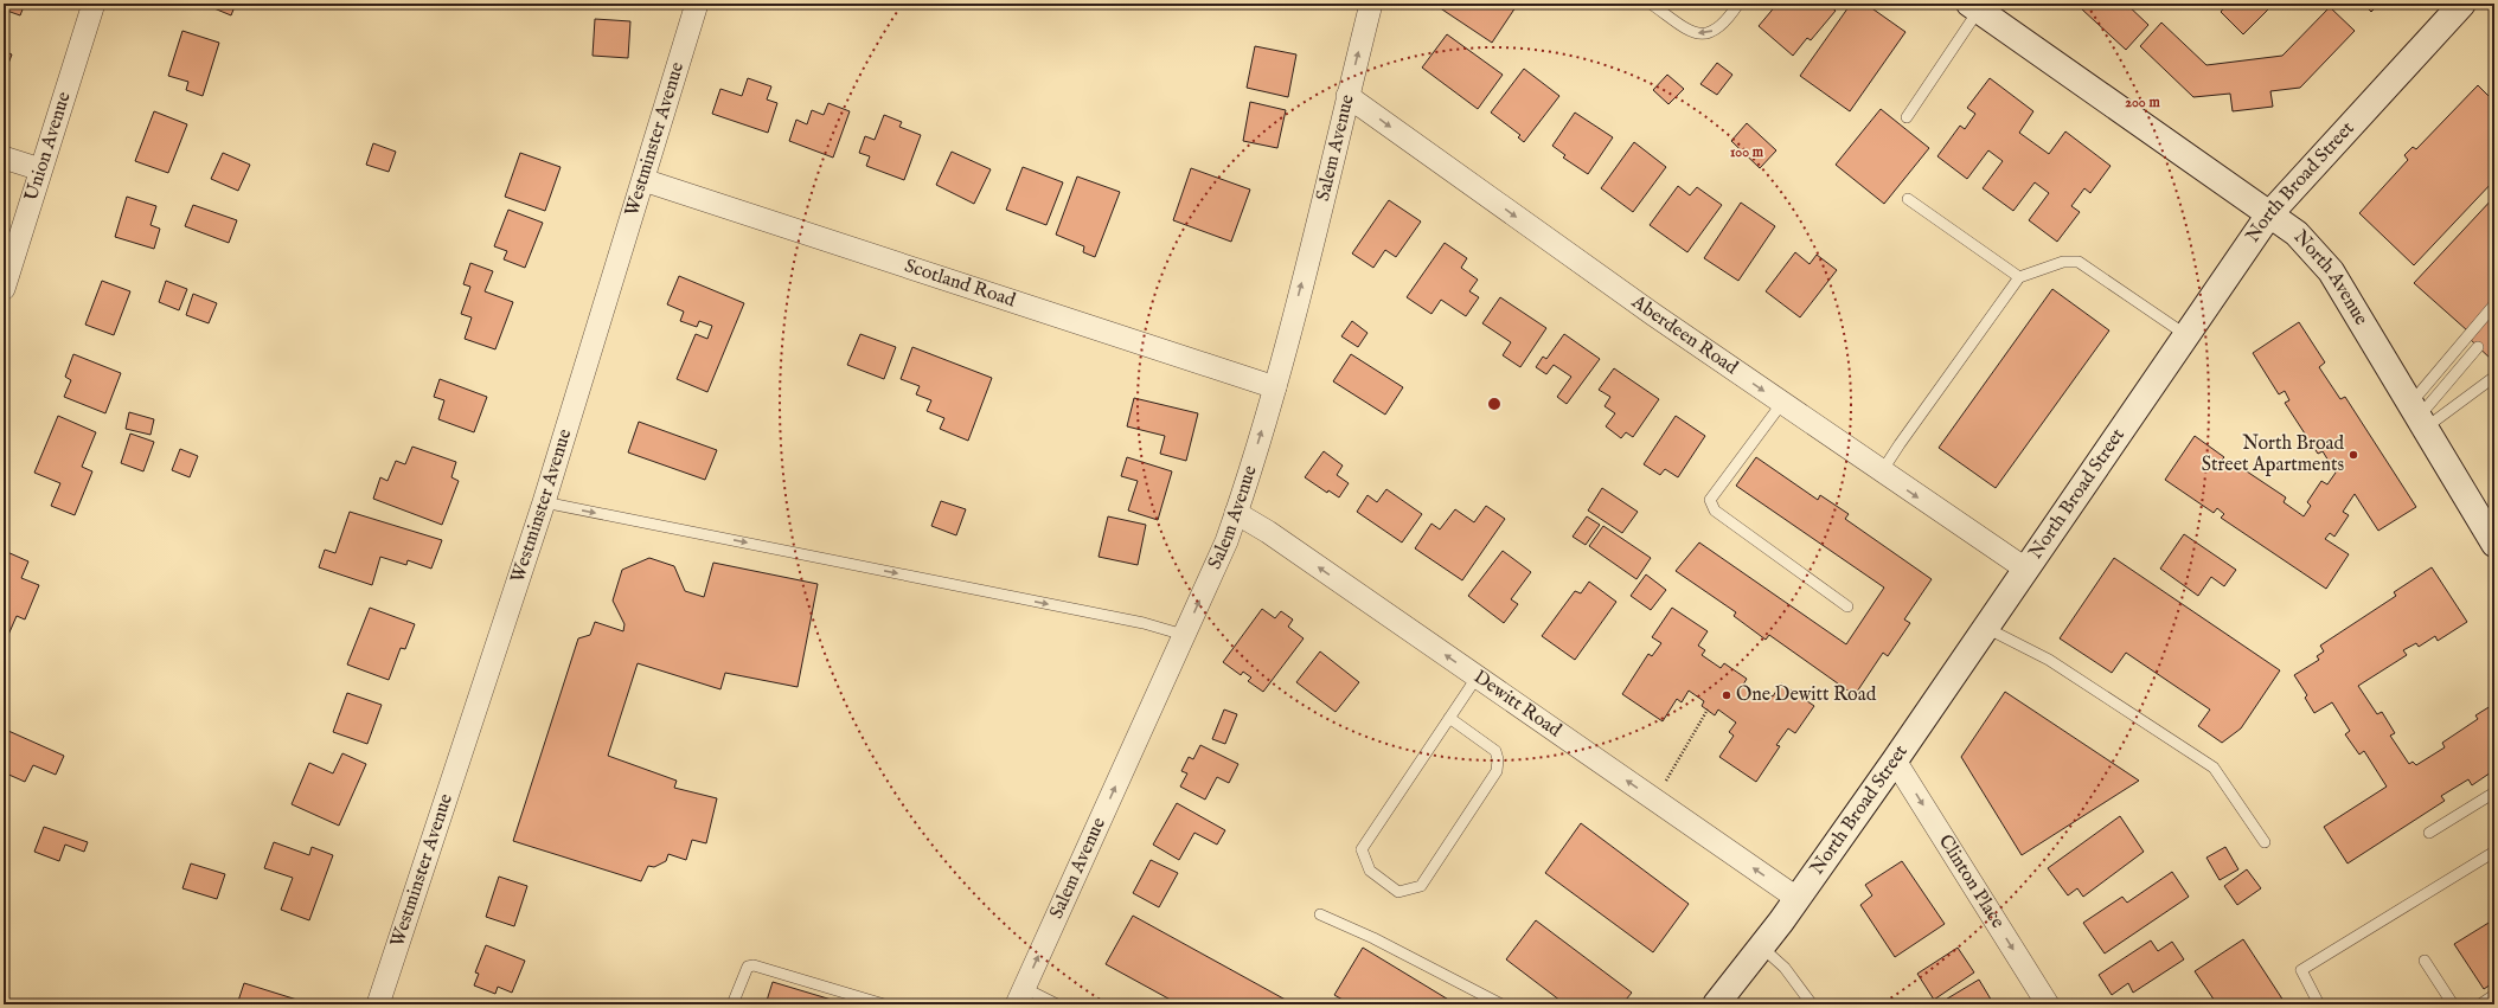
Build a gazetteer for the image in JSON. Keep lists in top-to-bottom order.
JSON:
{
  "streets": {
    "main road": ["North Broad Street", "North Avenue"],
    "street": [
      "Westminster Avenue",
      "Union Avenue",
      "Salem Avenue",
      "Scotland Road",
      "Aberdeen Road",
      "Dewitt Road",
      "Clinton Place"
    ]
  },
  "crossings": [
    ["Westminster Avenue", "Scotland Road"],
    ["Salem Avenue", "Scotland Road"],
    ["Salem Avenue", "Aberdeen Road"],
    ["Salem Avenue", "Dewitt Road"],
    ["North Broad Street", "North Avenue"],
    ["North Broad Street", "Aberdeen Road"],
    ["North Broad Street", "Dewitt Road"],
    ["North Broad Street", "Clinton Place"]
  ],
  "one_way": [
    "Salem Avenue",
    "Aberdeen Road",
    "Dewitt Road",
    "Clinton Place"
  ],
  "places": ["North Broad Street Apartments", "One Dewitt Road"],
  "rings": ["200 m", "100 m"]
}
